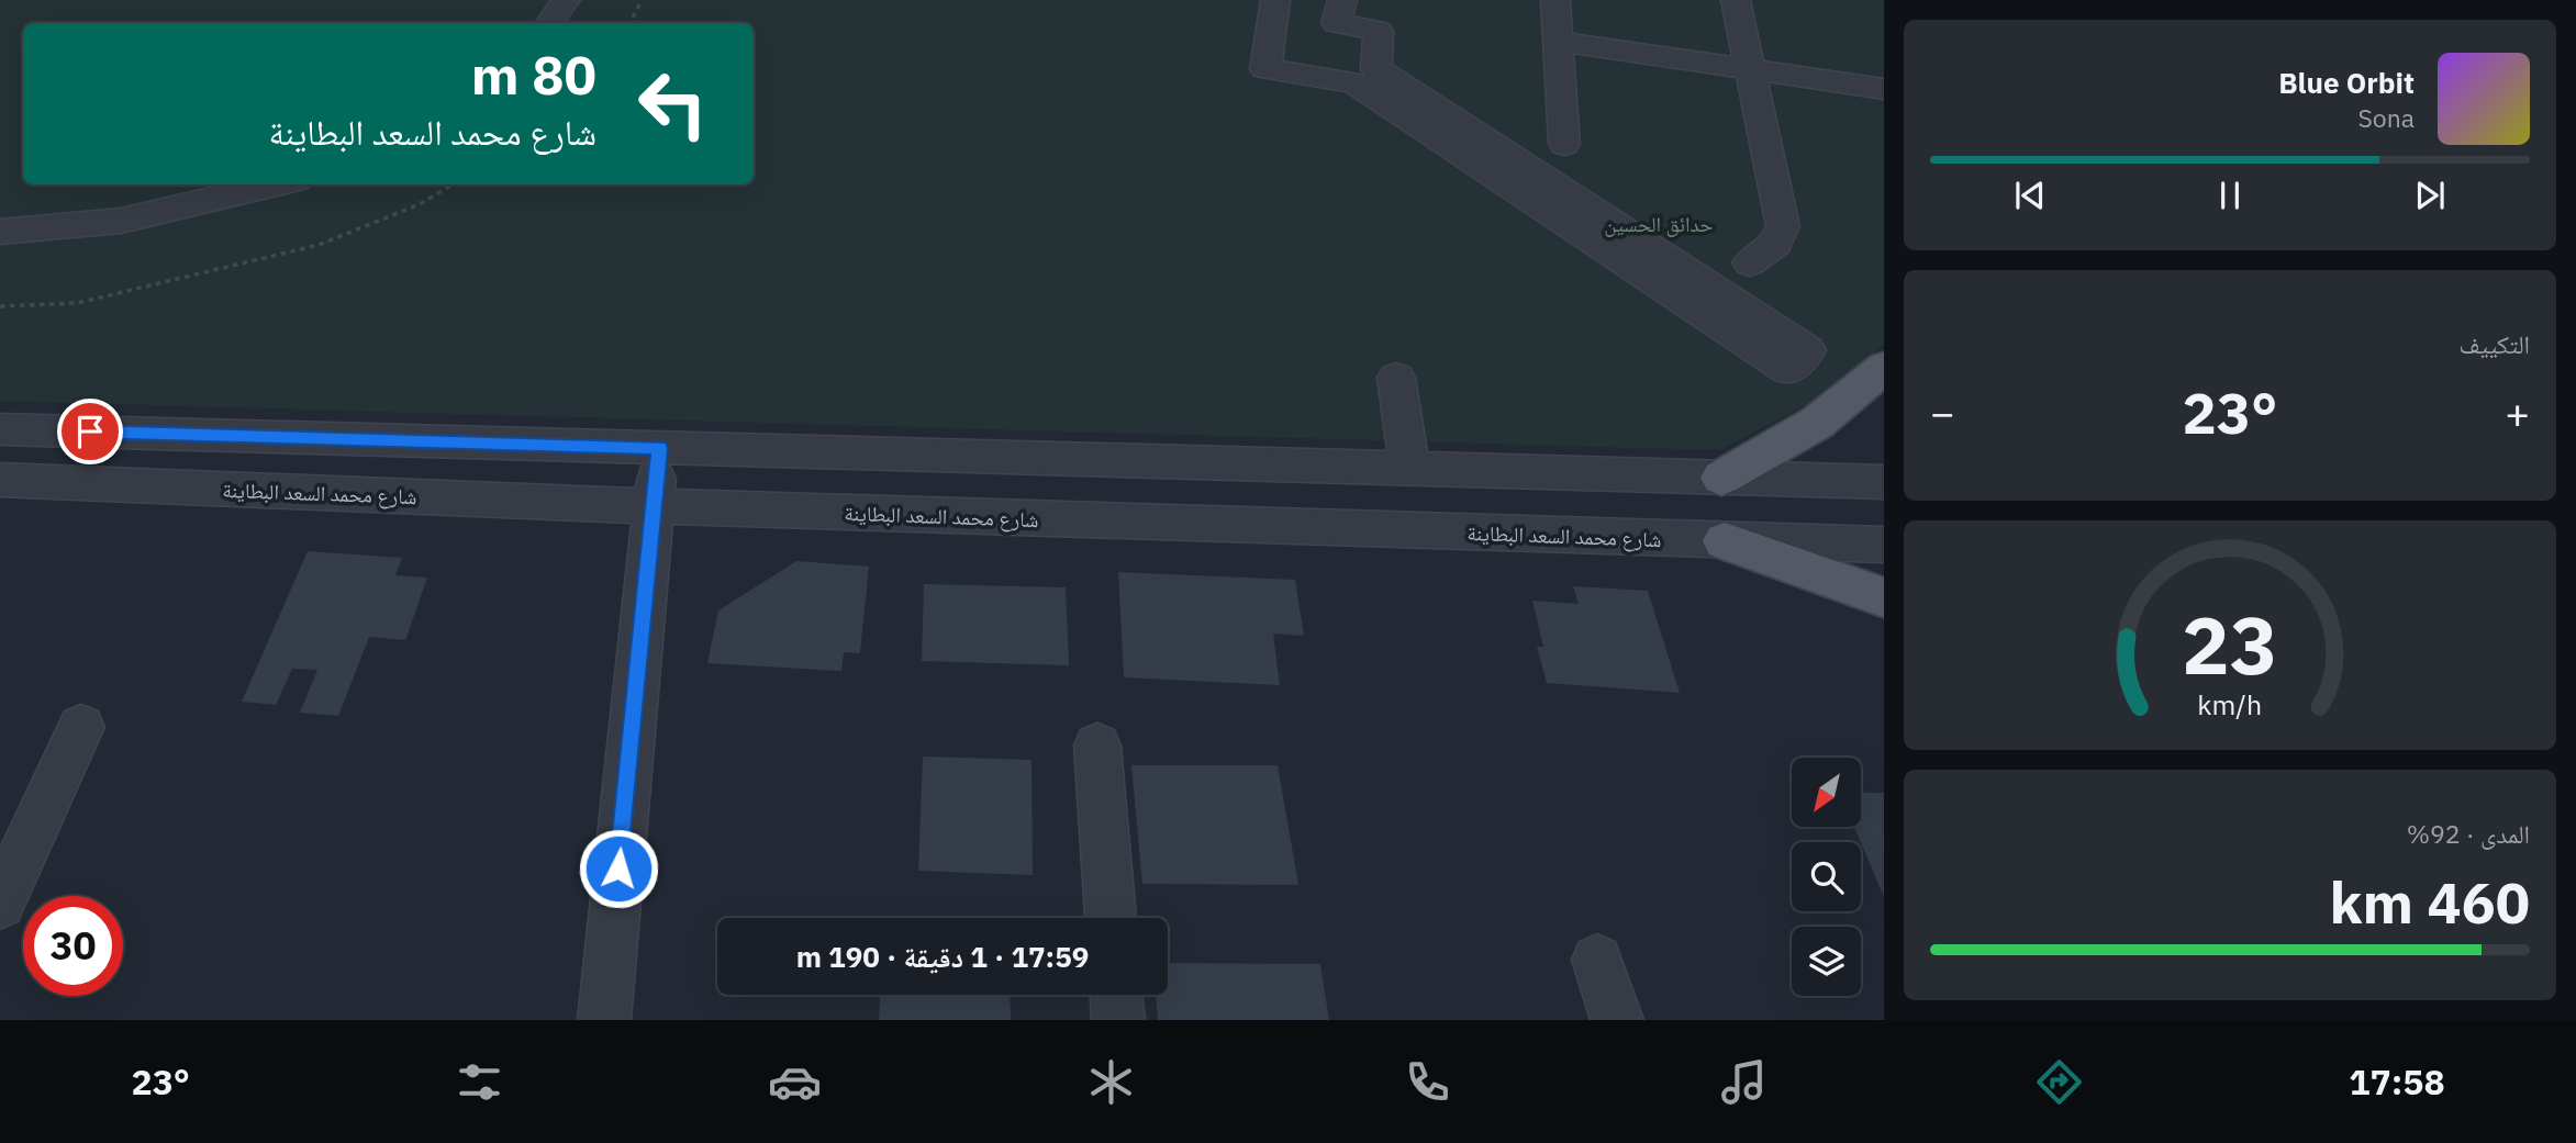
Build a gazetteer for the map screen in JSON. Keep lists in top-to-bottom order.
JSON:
{
  "streets": {
    "street": ["شارع محمد السعد البطاينة"]
  },
  "parks": ["حدائق الحسين"],
  "north": "bottom left",
  "page": {
    "turn": ["80 m", "شارع محمد السعد البطاينة"],
    "song": ["Blue Orbit", "Sona"],
    "tile": [
      "التكييف",
      ["المدى · 92%", "460 km"]
    ],
    "heat": ["−", "23°", "+"],
    "limit": "30",
    "trip": "17:59 · 1 دقيقة · 190 m",
    "tabs": ["17:58", "23°"],
    "gauge": ["23", "km/h"]
  }
}
